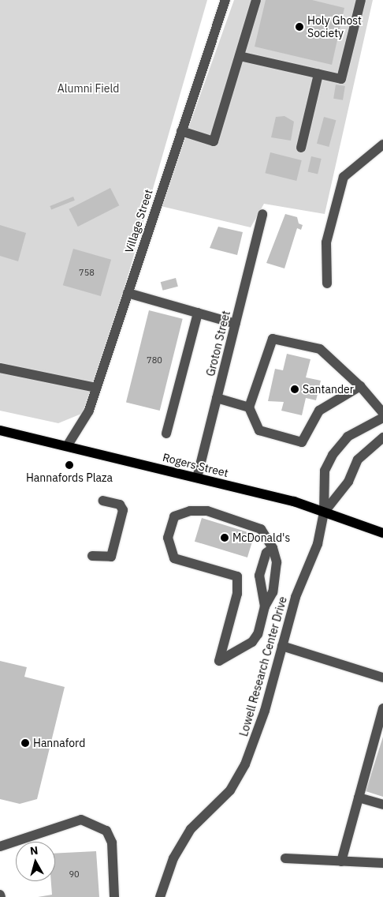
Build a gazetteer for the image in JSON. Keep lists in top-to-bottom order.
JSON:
{
  "streets": {
    "main road": ["Rogers Street"],
    "street": ["Village Street", "Groton Street", "Lowell Research Center Drive"]
  },
  "crossings": [
    ["Village Street", "Rogers Street"],
    ["Groton Street", "Rogers Street"],
    ["Rogers Street", "Lowell Research Center Drive"]
  ],
  "parks": ["Alumni Field"],
  "places": [
    "Holy Ghost Society",
    "Santander",
    "Hannafords Plaza",
    "McDonald's",
    "Hannaford"
  ],
  "house_numbers": ["758", "780", "90"],
  "north": "top"
}
